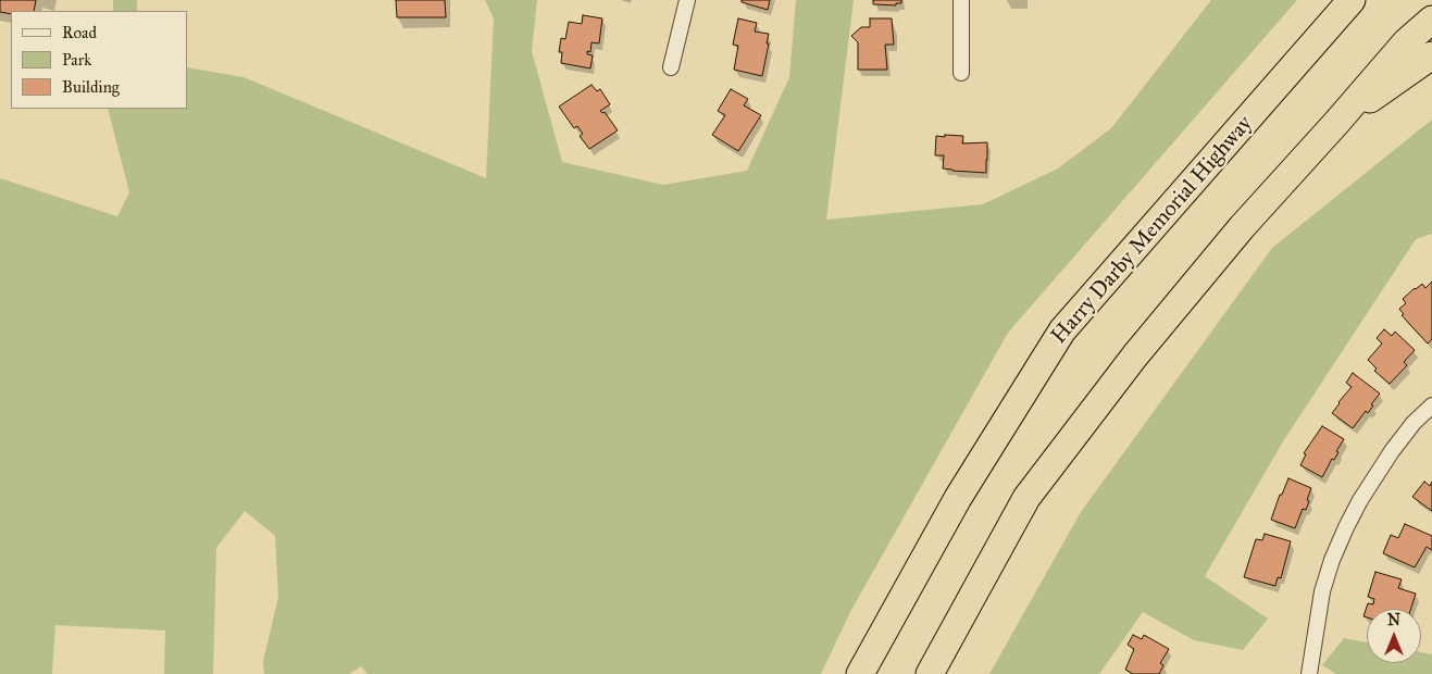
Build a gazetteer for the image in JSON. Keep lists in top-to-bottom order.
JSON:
{
  "streets": {
    "highway": ["Harry Darby Memorial Highway"]
  },
  "legend": ["Road", "Park", "Building"],
  "north": "top"
}
